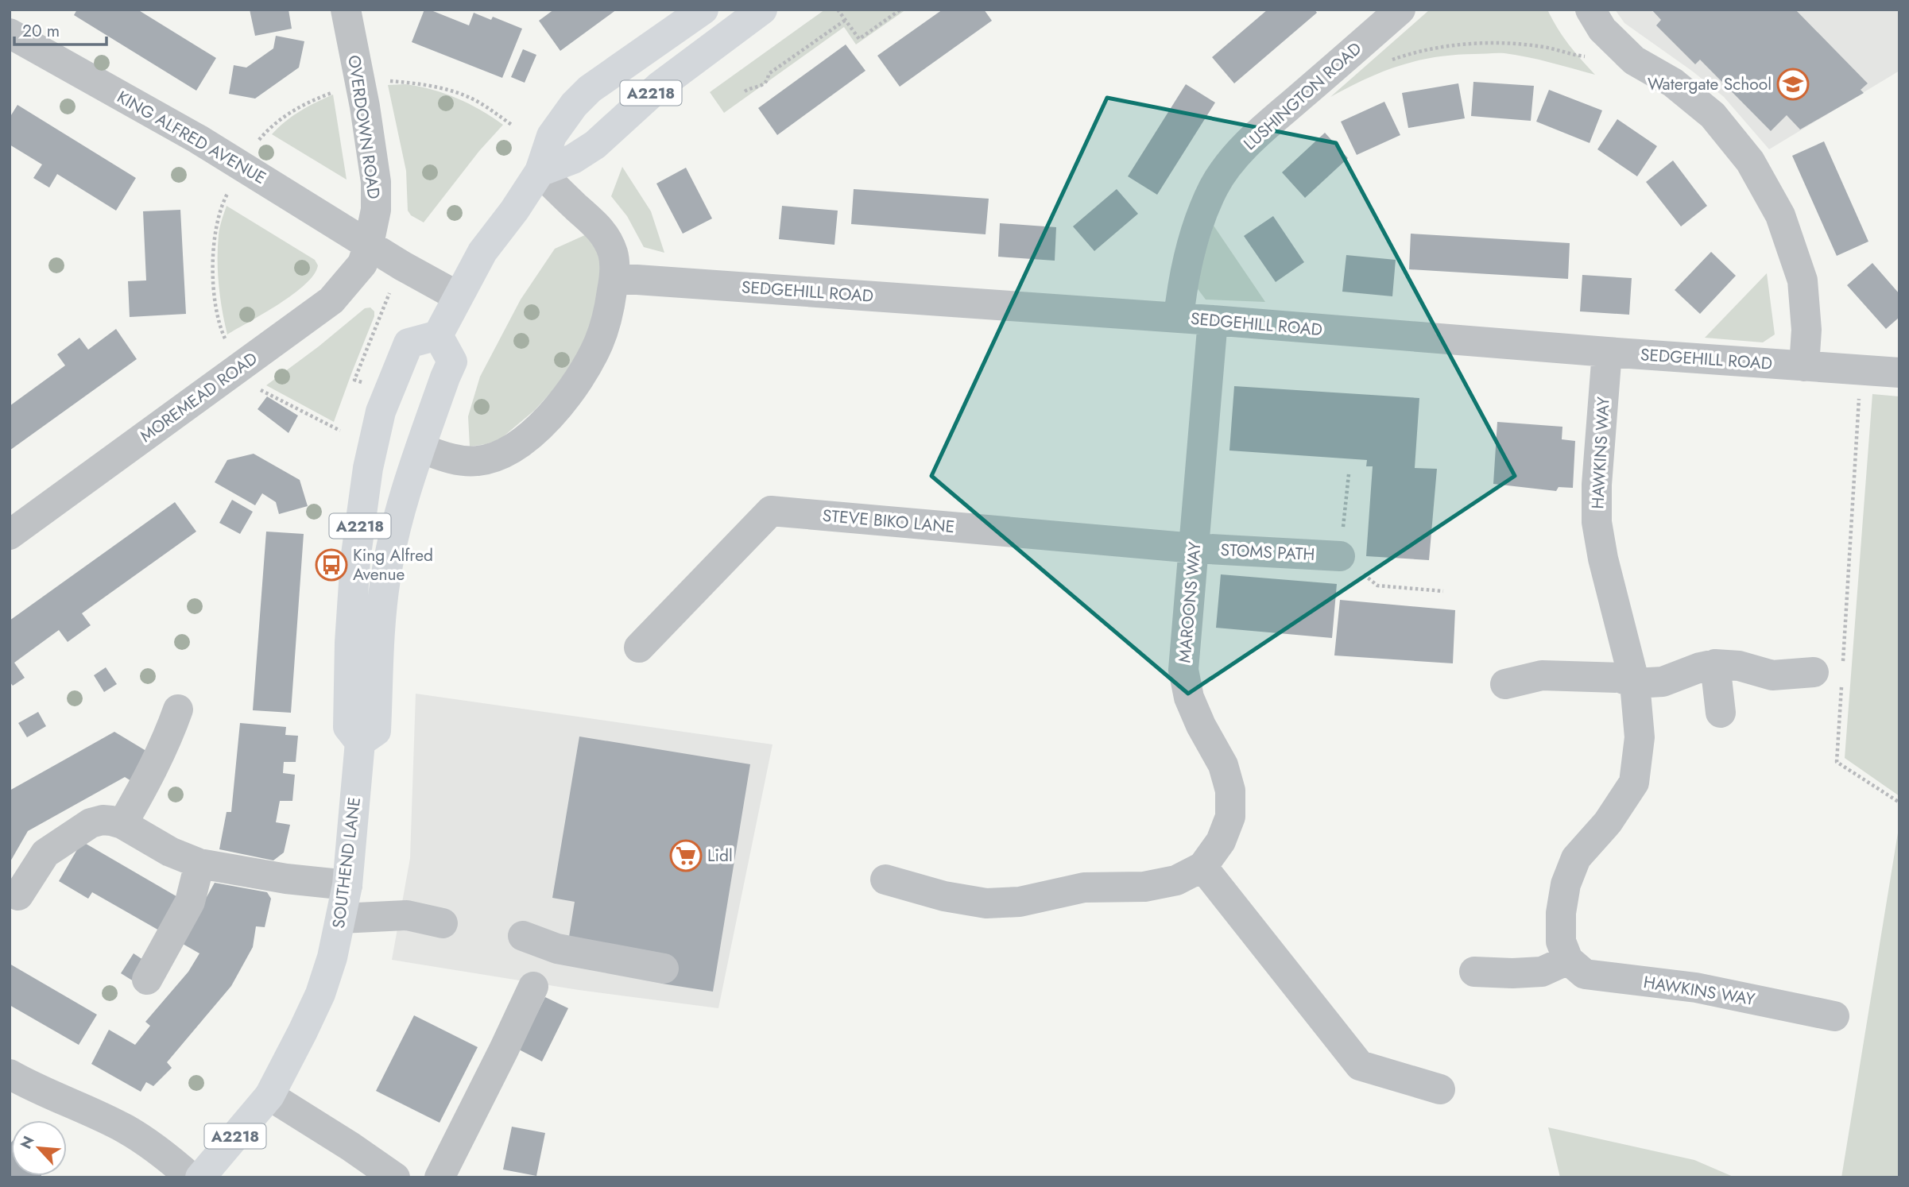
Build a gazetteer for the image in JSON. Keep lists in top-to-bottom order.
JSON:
{
  "streets": {
    "main road": ["A2218", "SOUTHEND LANE"],
    "street": [
      "LUSHINGTON ROAD",
      "OVERDOWN ROAD",
      "KING ALFRED AVENUE",
      "SEDGEHILL ROAD",
      "MOREMEAD ROAD",
      "HAWKINS WAY",
      "STEVE BIKO LANE",
      "STOMS PATH",
      "MAROONS WAY"
    ]
  },
  "crossings": [
    ["A2218", "KING ALFRED AVENUE"],
    ["A2218", "SOUTHEND LANE"],
    ["LUSHINGTON ROAD", "SEDGEHILL ROAD"],
    ["OVERDOWN ROAD", "KING ALFRED AVENUE"],
    ["OVERDOWN ROAD", "MOREMEAD ROAD"],
    ["KING ALFRED AVENUE", "MOREMEAD ROAD"],
    ["SEDGEHILL ROAD", "HAWKINS WAY"],
    ["SEDGEHILL ROAD", "MAROONS WAY"],
    ["STEVE BIKO LANE", "STOMS PATH"],
    ["STEVE BIKO LANE", "MAROONS WAY"],
    ["STOMS PATH", "MAROONS WAY"]
  ],
  "places": {
    "school or university": ["Watergate School"],
    "bus stop": ["King Alfred Avenue"],
    "supermarket": ["Lidl"]
  },
  "scale_bar": "20 m",
  "north": "top left"
}
